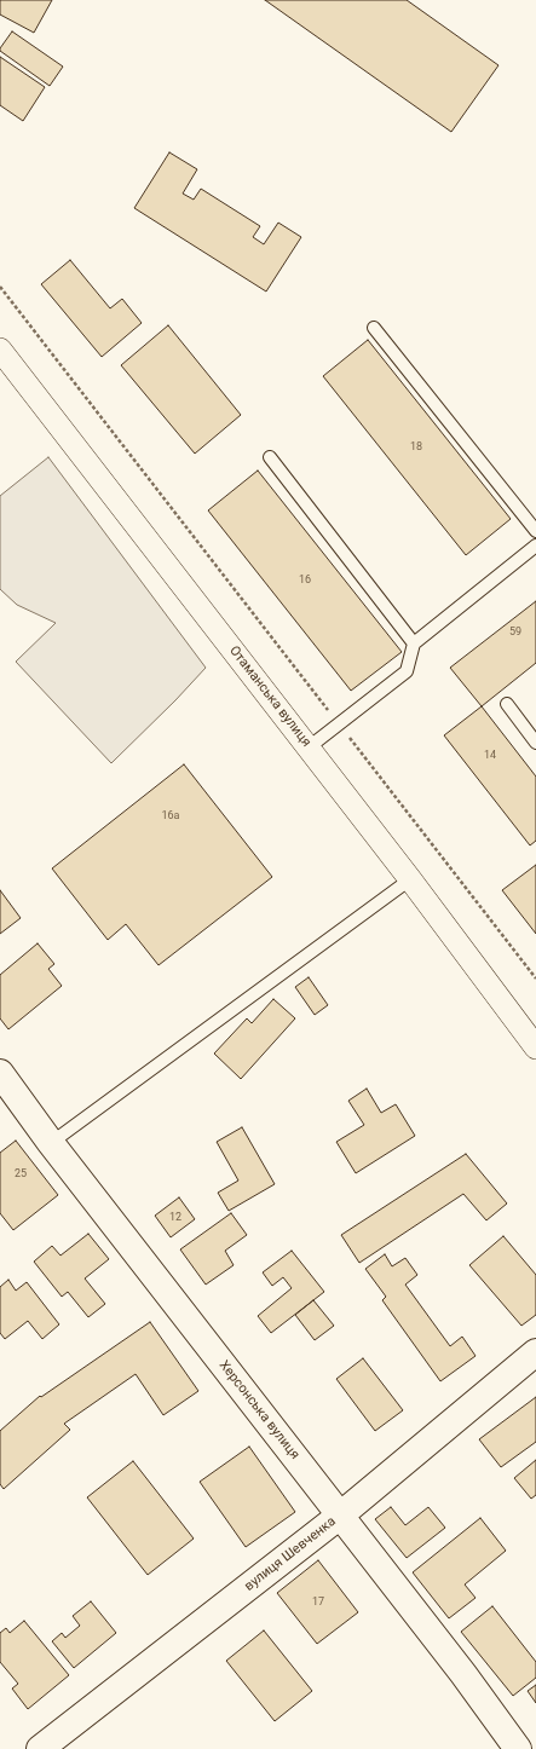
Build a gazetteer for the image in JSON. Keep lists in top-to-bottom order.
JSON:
{
  "streets": {
    "main road": ["Херсонська вулиця", "вулиця Шевченка"],
    "street": ["Отаманська вулиця"]
  },
  "crossings": [
    ["Херсонська вулиця", "вулиця Шевченка"]
  ],
  "house_numbers": [
    "18",
    "16",
    "59",
    "14",
    "16а",
    "25",
    "12",
    "17"
  ]
}
